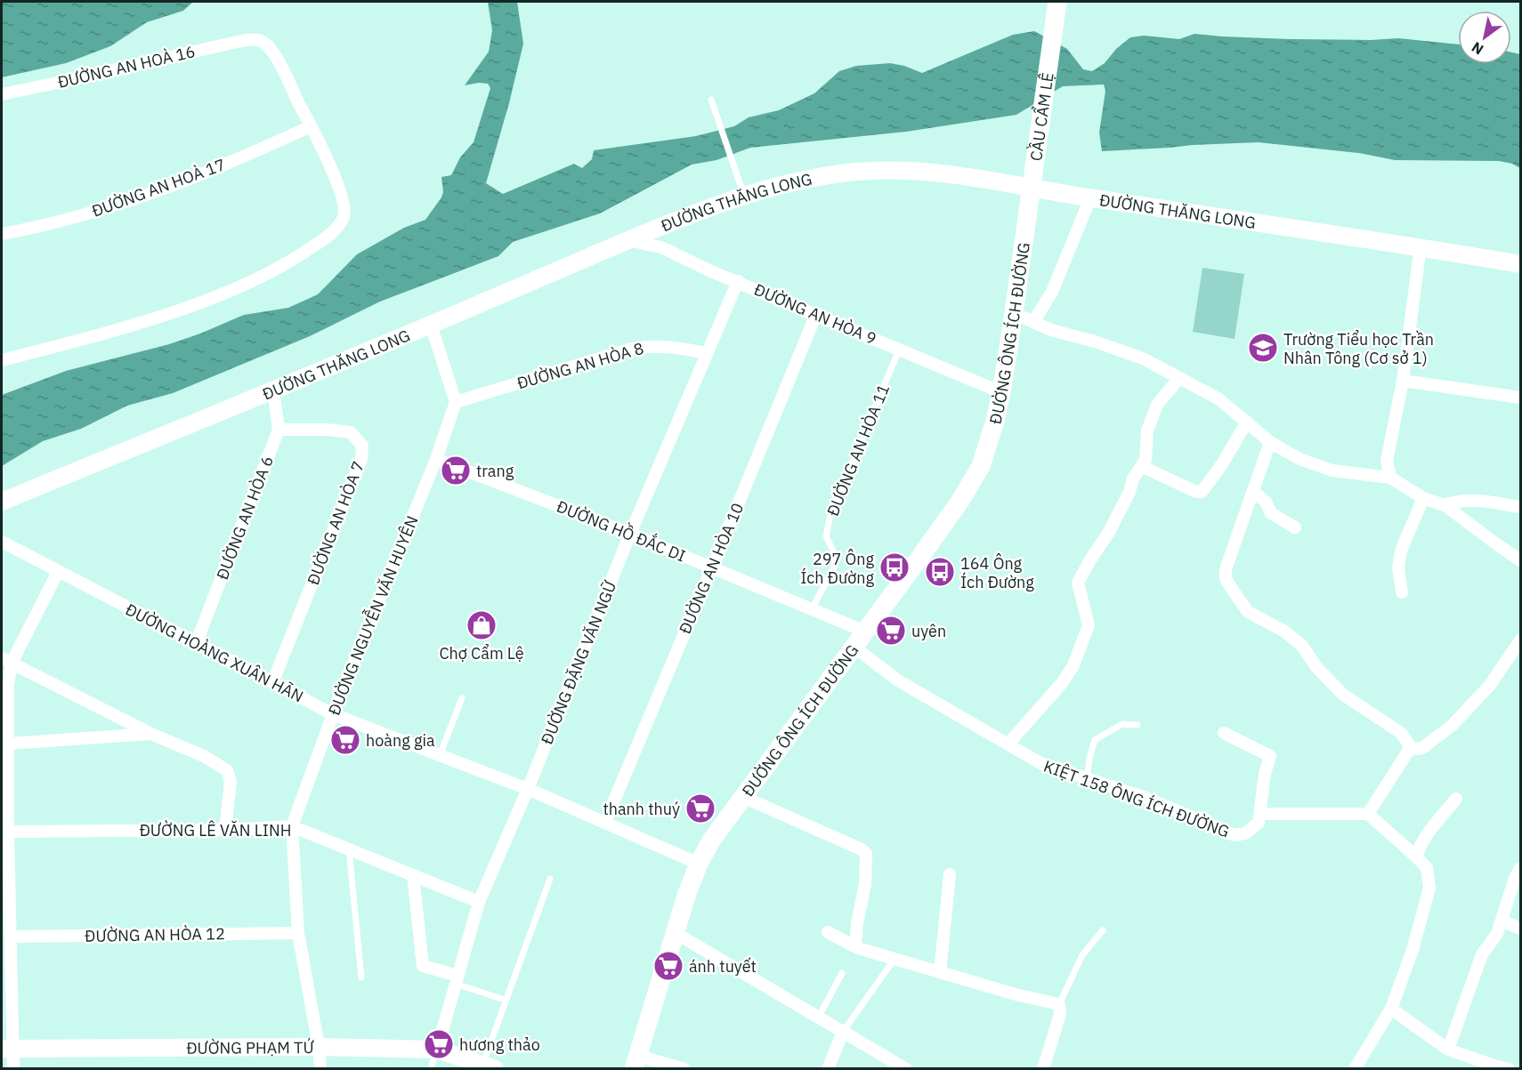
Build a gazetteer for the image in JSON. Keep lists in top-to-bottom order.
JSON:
{
  "streets": {
    "main road": ["CẦU CẨM LỆ", "ĐƯỜNG ÔNG ÍCH ĐƯỜNG"],
    "street": [
      "ĐƯỜNG AN HOÀ 16",
      "ĐƯỜNG AN HOÀ 17",
      "ĐƯỜNG THĂNG LONG",
      "ĐƯỜNG AN HÒA 9",
      "ĐƯỜNG AN HÒA 8",
      "ĐƯỜNG AN HÒA 6",
      "ĐƯỜNG AN HÒA 7",
      "ĐƯỜNG HỒ ĐẮC DI",
      "ĐƯỜNG AN HÒA 10",
      "ĐƯỜNG NGUYỄN VĂN HUYÊN",
      "ĐƯỜNG HOÀNG XUÂN HÃN",
      "ĐƯỜNG ĐẶNG VĂN NGỮ",
      "KIỆT 158 ÔNG ÍCH ĐƯỜNG",
      "ĐƯỜNG LÊ VĂN LINH",
      "ĐƯỜNG AN HÒA 12",
      "ĐƯỜNG PHẠM TỨ"
    ],
    "lane": ["ĐƯỜNG AN HÒA 11"]
  },
  "crossings": [
    ["ĐƯỜNG AN HOÀ 16", "ĐƯỜNG AN HOÀ 17"],
    ["CẦU CẨM LỆ", "ĐƯỜNG ÔNG ÍCH ĐƯỜNG"],
    ["ĐƯỜNG THĂNG LONG", "ĐƯỜNG AN HÒA 9"],
    ["ĐƯỜNG THĂNG LONG", "ĐƯỜNG AN HÒA 6"],
    ["ĐƯỜNG AN HÒA 9", "ĐƯỜNG ÔNG ÍCH ĐƯỜNG"],
    ["ĐƯỜNG AN HÒA 9", "ĐƯỜNG AN HÒA 11"],
    ["ĐƯỜNG AN HÒA 9", "ĐƯỜNG AN HÒA 10"],
    ["ĐƯỜNG AN HÒA 9", "ĐƯỜNG ĐẶNG VĂN NGỮ"],
    ["ĐƯỜNG ÔNG ÍCH ĐƯỜNG", "ĐƯỜNG HỒ ĐẮC DI"],
    ["ĐƯỜNG ÔNG ÍCH ĐƯỜNG", "ĐƯỜNG HOÀNG XUÂN HÃN"],
    ["ĐƯỜNG ÔNG ÍCH ĐƯỜNG", "KIỆT 158 ÔNG ÍCH ĐƯỜNG"],
    ["ĐƯỜNG AN HÒA 8", "ĐƯỜNG NGUYỄN VĂN HUYÊN"],
    ["ĐƯỜNG AN HÒA 8", "ĐƯỜNG ĐẶNG VĂN NGỮ"],
    ["ĐƯỜNG AN HÒA 11", "ĐƯỜNG HỒ ĐẮC DI"],
    ["ĐƯỜNG AN HÒA 6", "ĐƯỜNG AN HÒA 7"],
    ["ĐƯỜNG AN HÒA 6", "ĐƯỜNG HOÀNG XUÂN HÃN"],
    ["ĐƯỜNG AN HÒA 7", "ĐƯỜNG HOÀNG XUÂN HÃN"],
    ["ĐƯỜNG HỒ ĐẮC DI", "ĐƯỜNG AN HÒA 10"],
    ["ĐƯỜNG HỒ ĐẮC DI", "ĐƯỜNG NGUYỄN VĂN HUYÊN"],
    ["ĐƯỜNG HỒ ĐẮC DI", "ĐƯỜNG ĐẶNG VĂN NGỮ"],
    ["ĐƯỜNG HỒ ĐẮC DI", "KIỆT 158 ÔNG ÍCH ĐƯỜNG"],
    ["ĐƯỜNG AN HÒA 10", "ĐƯỜNG HOÀNG XUÂN HÃN"],
    ["ĐƯỜNG NGUYỄN VĂN HUYÊN", "ĐƯỜNG HOÀNG XUÂN HÃN"],
    ["ĐƯỜNG NGUYỄN VĂN HUYÊN", "ĐƯỜNG LÊ VĂN LINH"],
    ["ĐƯỜNG NGUYỄN VĂN HUYÊN", "ĐƯỜNG AN HÒA 12"],
    ["ĐƯỜNG NGUYỄN VĂN HUYÊN", "ĐƯỜNG PHẠM TỨ"],
    ["ĐƯỜNG HOÀNG XUÂN HÃN", "ĐƯỜNG ĐẶNG VĂN NGỮ"],
    ["ĐƯỜNG ĐẶNG VĂN NGỮ", "ĐƯỜNG LÊ VĂN LINH"],
    ["ĐƯỜNG ĐẶNG VĂN NGỮ", "ĐƯỜNG PHẠM TỨ"]
  ],
  "places": {
    "school or university": ["Trường Tiểu học Trần Nhân Tông (Cơ sở 1)"],
    "supermarket": [
      "trang",
      "uyên",
      "hoàng gia",
      "thanh thuý",
      "ánh tuyết",
      "hương thảo"
    ],
    "bus stop": ["297 Ông Ích Đường", "164 Ông Ích Đường"],
    "shop": ["Chợ Cẩm Lệ"]
  },
  "north": "bottom left"
}
